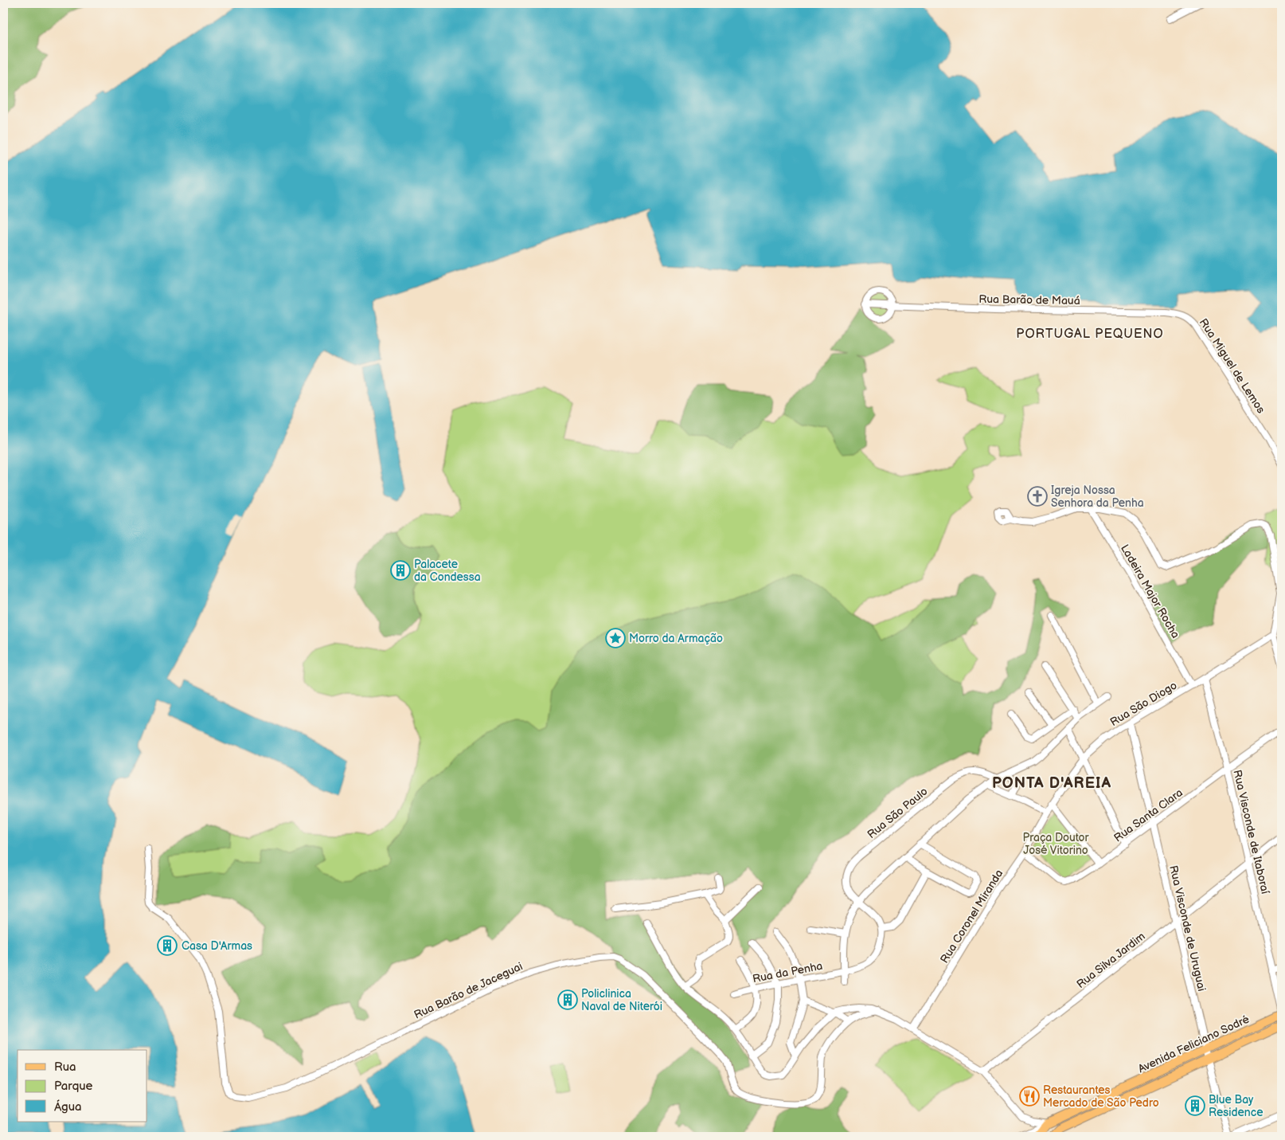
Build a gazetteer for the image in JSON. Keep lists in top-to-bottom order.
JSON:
{
  "streets": {
    "main road": ["Avenida Feliciano Sodré"],
    "street": [
      "Rua Barão de Mauá",
      "Rua Miguel de Lemos",
      "Ladeira Major Rocha",
      "Rua São Diogo",
      "Rua São Paulo",
      "Rua Santa Clara",
      "Rua Visconde de Itaboraí",
      "Rua Coronel Miranda",
      "Rua Visconde de Uruguai",
      "Rua Silva Jardim",
      "Rua da Penha",
      "Rua Barão de Jaceguai"
    ]
  },
  "crossings": [
    ["Rua Barão de Mauá", "Rua Miguel de Lemos"],
    ["Ladeira Major Rocha", "Rua São Diogo"],
    ["Rua São Diogo", "Rua Visconde de Itaboraí"],
    ["Rua São Diogo", "Rua Coronel Miranda"],
    ["Rua São Diogo", "Rua Visconde de Uruguai"],
    ["Rua São Paulo", "Rua da Penha"],
    ["Rua Santa Clara", "Rua Visconde de Itaboraí"],
    ["Rua Santa Clara", "Rua Coronel Miranda"],
    ["Rua Santa Clara", "Rua Visconde de Uruguai"],
    ["Rua Visconde de Itaboraí", "Rua Silva Jardim"],
    ["Rua Visconde de Itaboraí", "Avenida Feliciano Sodré"],
    ["Rua Visconde de Uruguai", "Rua Silva Jardim"],
    ["Rua Visconde de Uruguai", "Avenida Feliciano Sodré"]
  ],
  "districts": ["PORTUGAL PEQUENO", "PONTA D'AREIA"],
  "parks": ["Praça Doutor José Vitorino"],
  "places": {
    "church": ["Igreja Nossa Senhora da Penha"],
    "building": [
      "Palacete da Condessa",
      "Casa D'Armas",
      "Policlinica Naval de Niterói",
      "Blue Bay Residence"
    ],
    "place": ["Morro da Armação"],
    "restaurant": ["Restaurantes Mercado de São Pedro"]
  },
  "legend": ["Rua", "Parque", "Água"]
}
